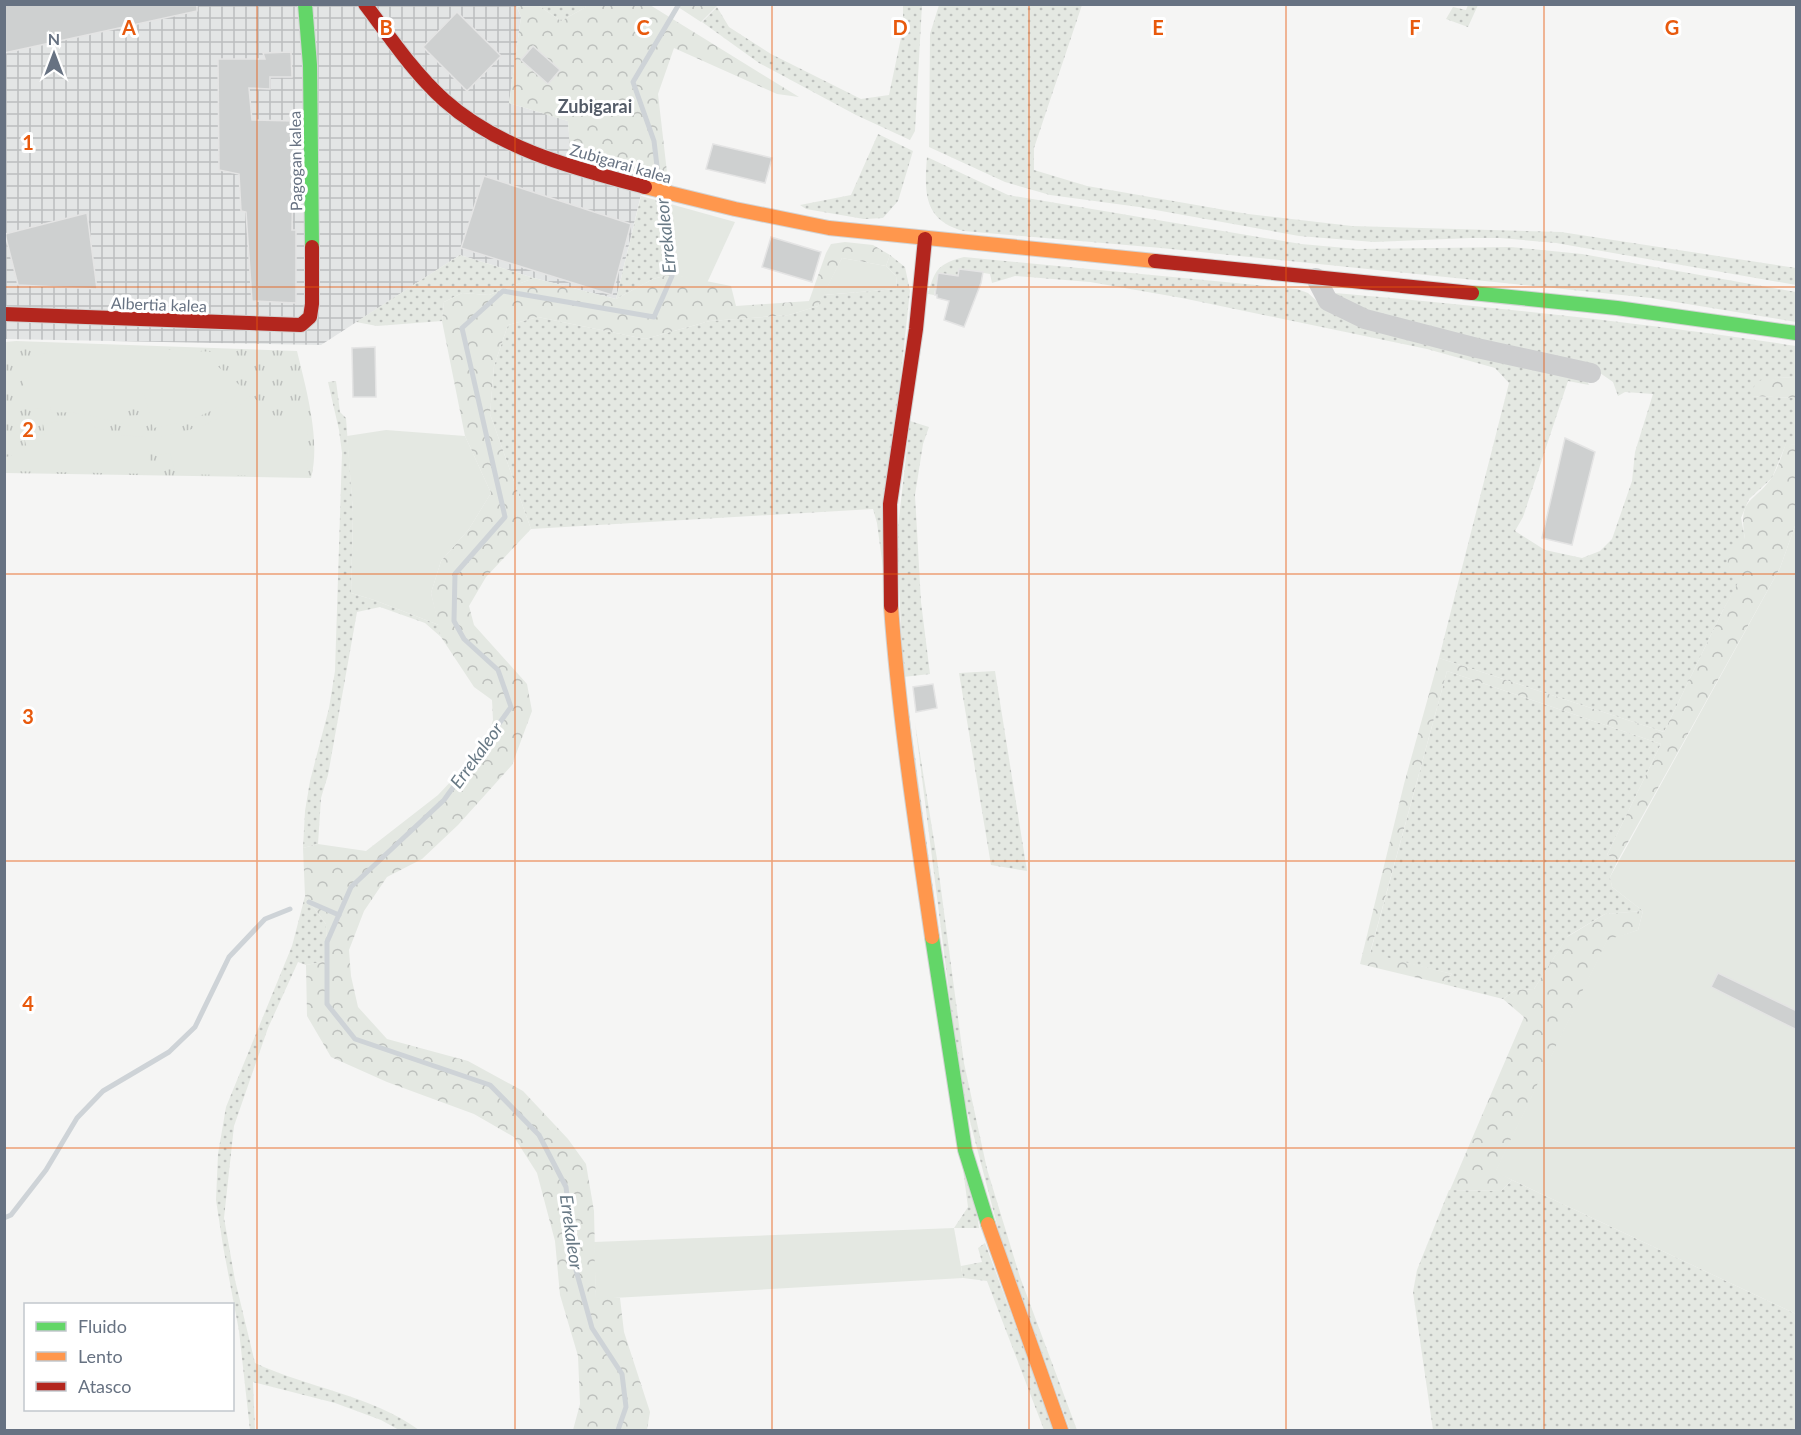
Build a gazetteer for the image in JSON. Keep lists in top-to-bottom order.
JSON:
{
  "streets": {
    "street": ["Pagogan kalea", "Zubigarai kalea", "Albertia kalea"]
  },
  "crossings": [
    ["Pagogan kalea", "Albertia kalea"]
  ],
  "districts": ["Zubigarai"],
  "water": ["Errekaleor"],
  "legend": ["Fluido", "Lento", "Atasco"],
  "north": "top",
  "grid": {
    "columns": [
      "A",
      "B",
      "C",
      "D",
      "E",
      "F",
      "G"
    ],
    "rows": [
      "1",
      "2",
      "3",
      "4"
    ]
  }
}
